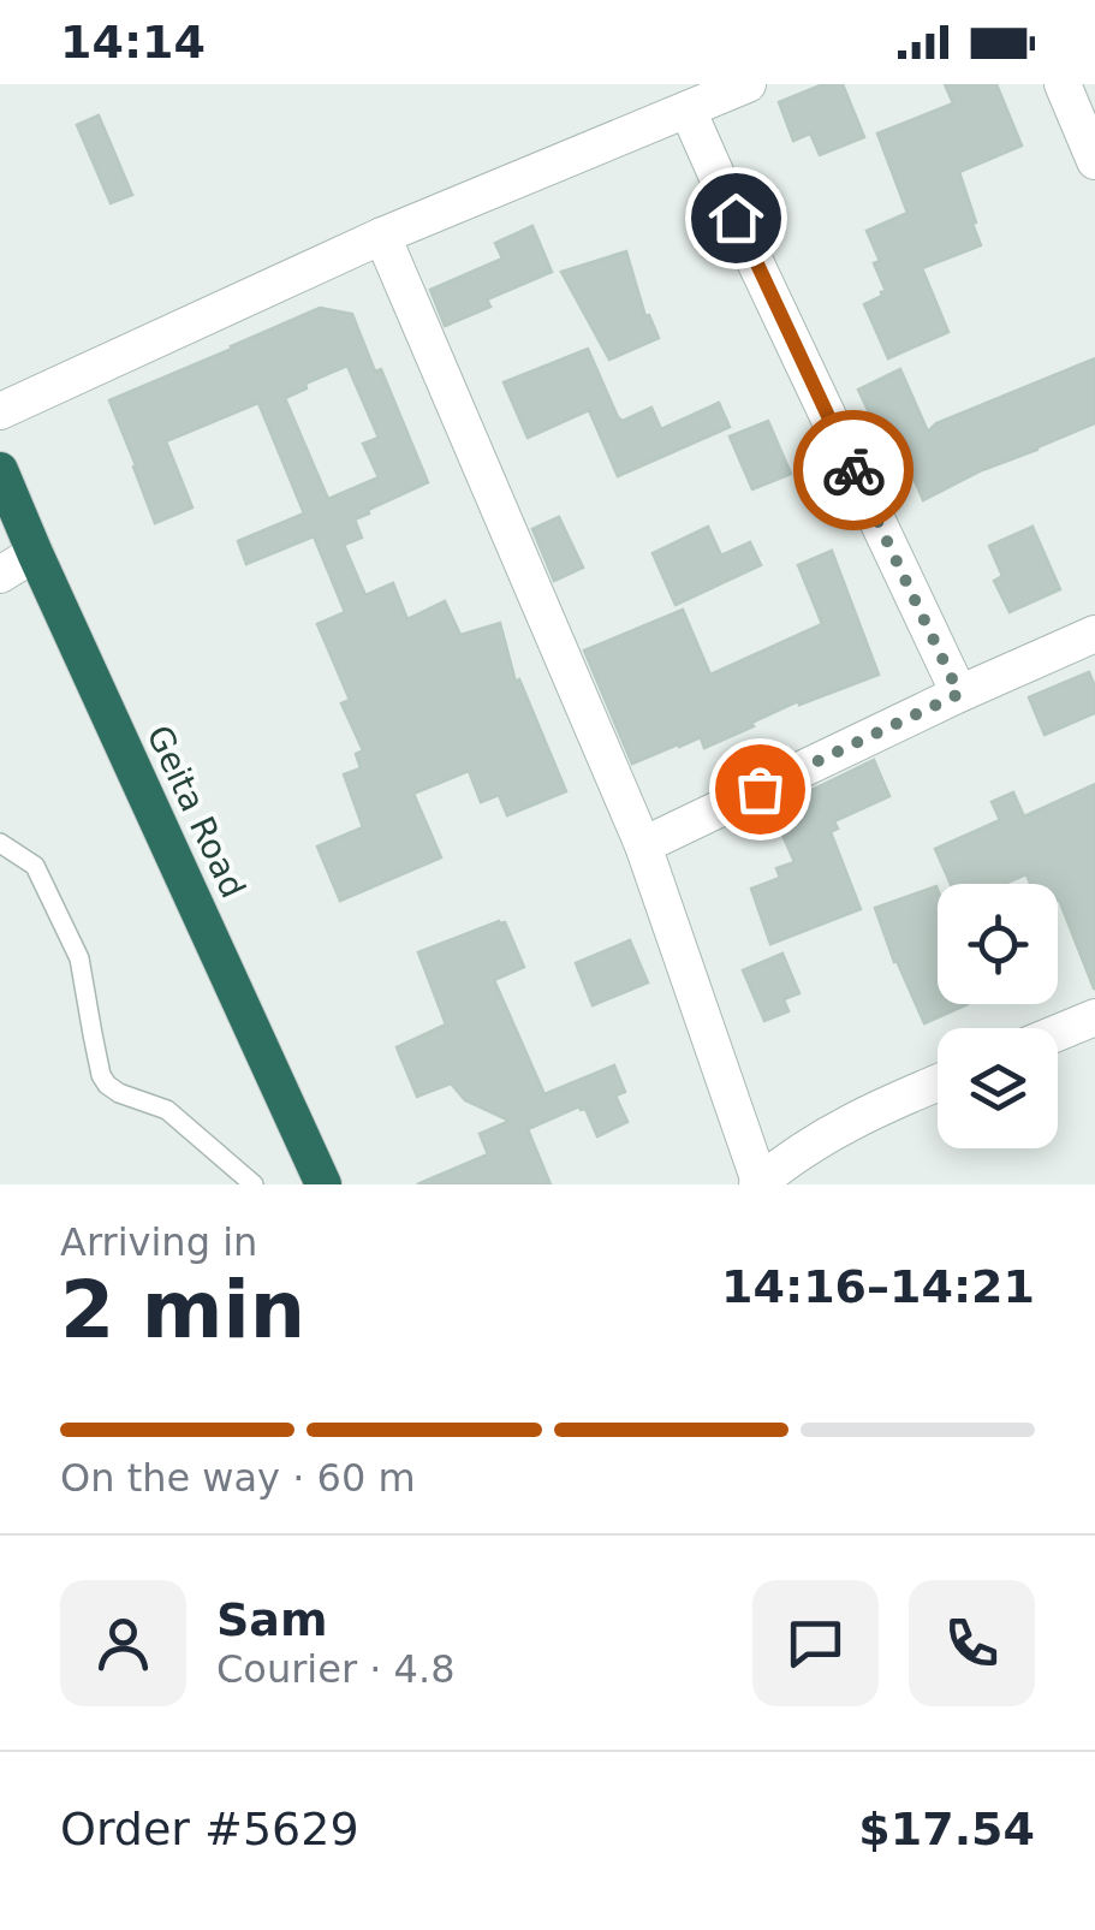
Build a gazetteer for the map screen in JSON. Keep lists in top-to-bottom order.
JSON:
{
  "streets": {
    "highway": ["Geita Road"]
  },
  "page": {
    "status": "14:14",
    "heading": ["2 min", "Arriving in", "14:16–14:21"],
    "panel": [
      "Sam",
      "Courier · 4.8",
      "Order #5629",
      "$17.54"
    ],
    "bar": "On the way · 60 m"
  }
}
